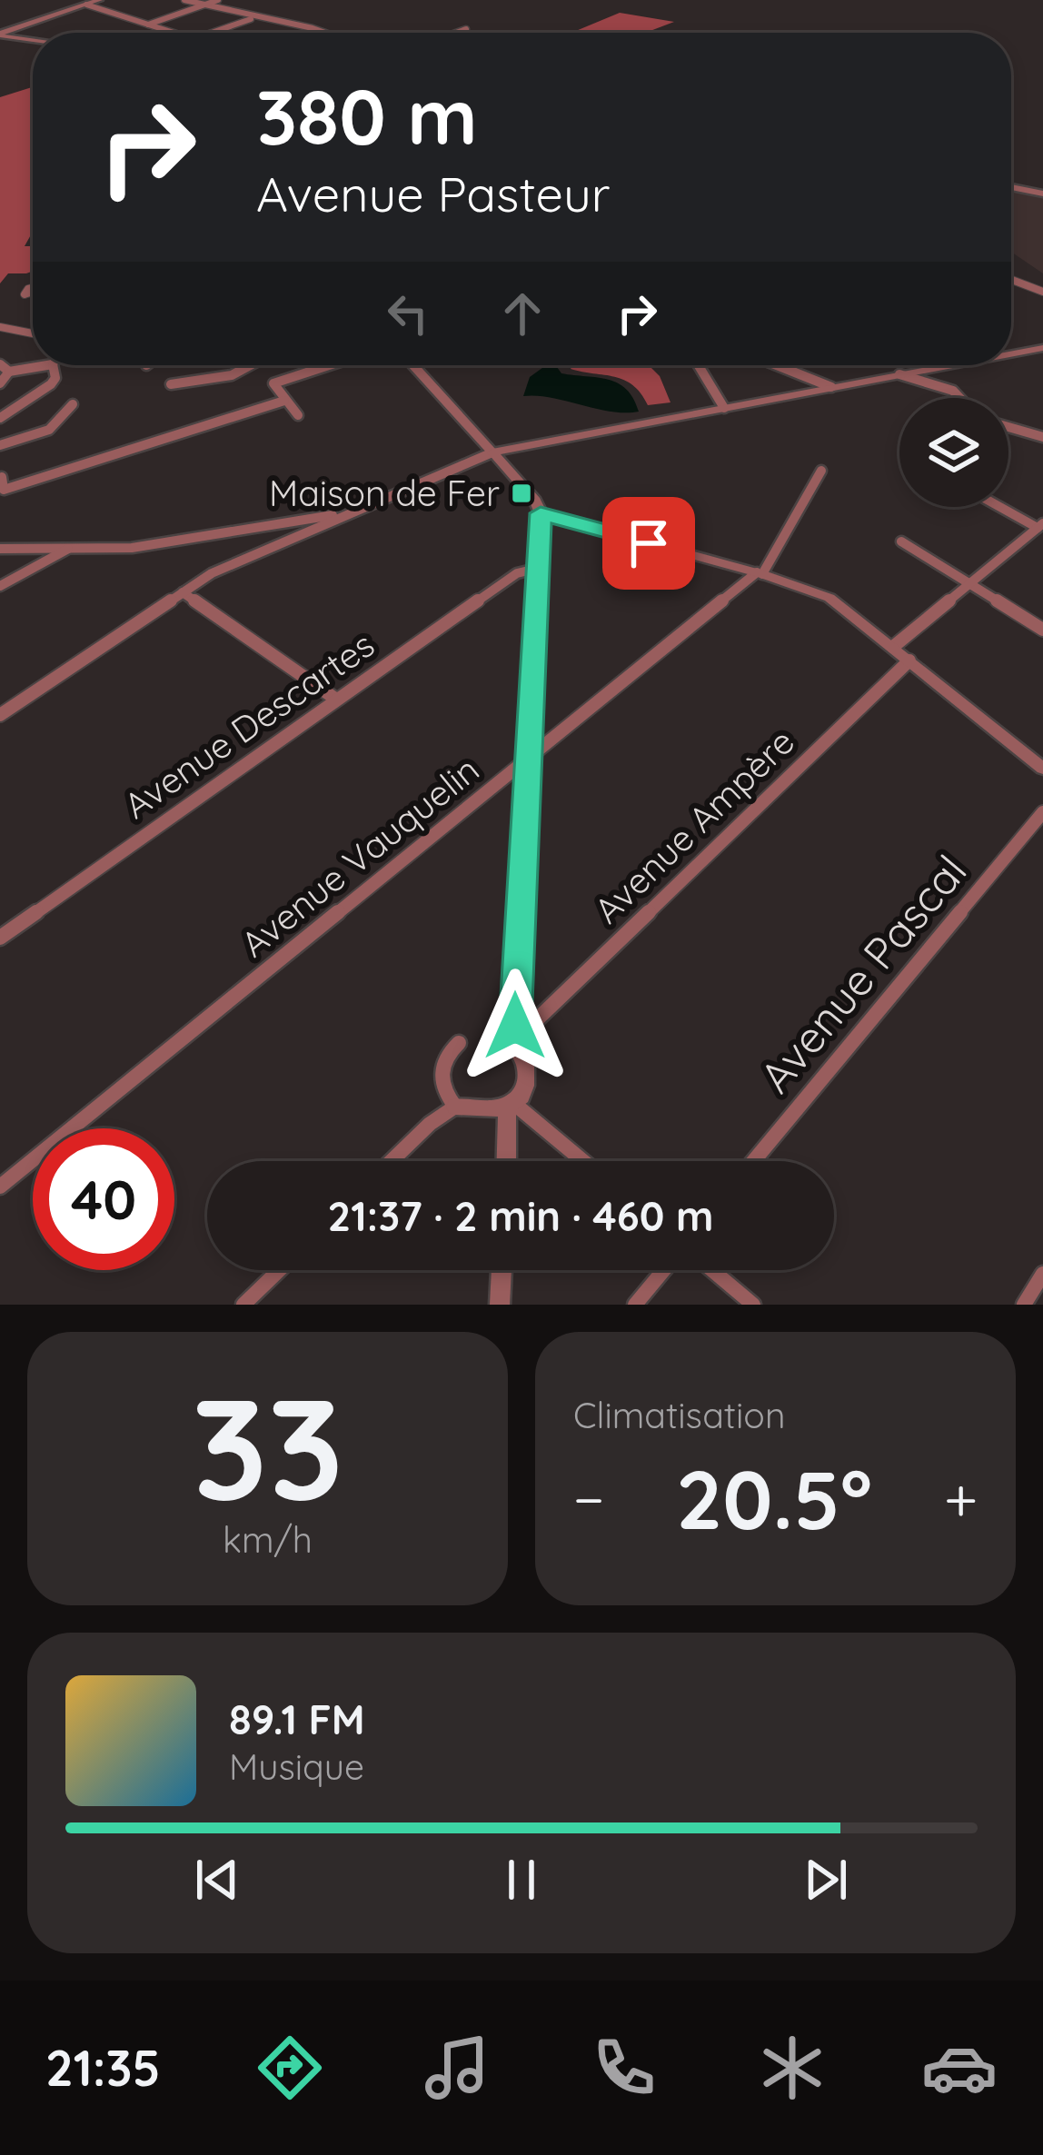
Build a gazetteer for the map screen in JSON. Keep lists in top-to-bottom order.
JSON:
{
  "streets": {
    "street": [
      "Avenue Descartes",
      "Avenue Ampère",
      "Avenue Vauquelin",
      "Avenue Pascal"
    ]
  },
  "places": {
    "transit": ["Maison de Fer"]
  },
  "page": {
    "turn": ["380 m", "Avenue Pasteur"],
    "limit": "40",
    "trip": "21:37 · 2 min · 460 m",
    "tile": [
      ["33", "km/h"],
      "Climatisation"
    ],
    "heat": ["−", "20.5°", "+"],
    "song": ["89.1 FM", "Musique"],
    "tabs": "21:35"
  }
}
